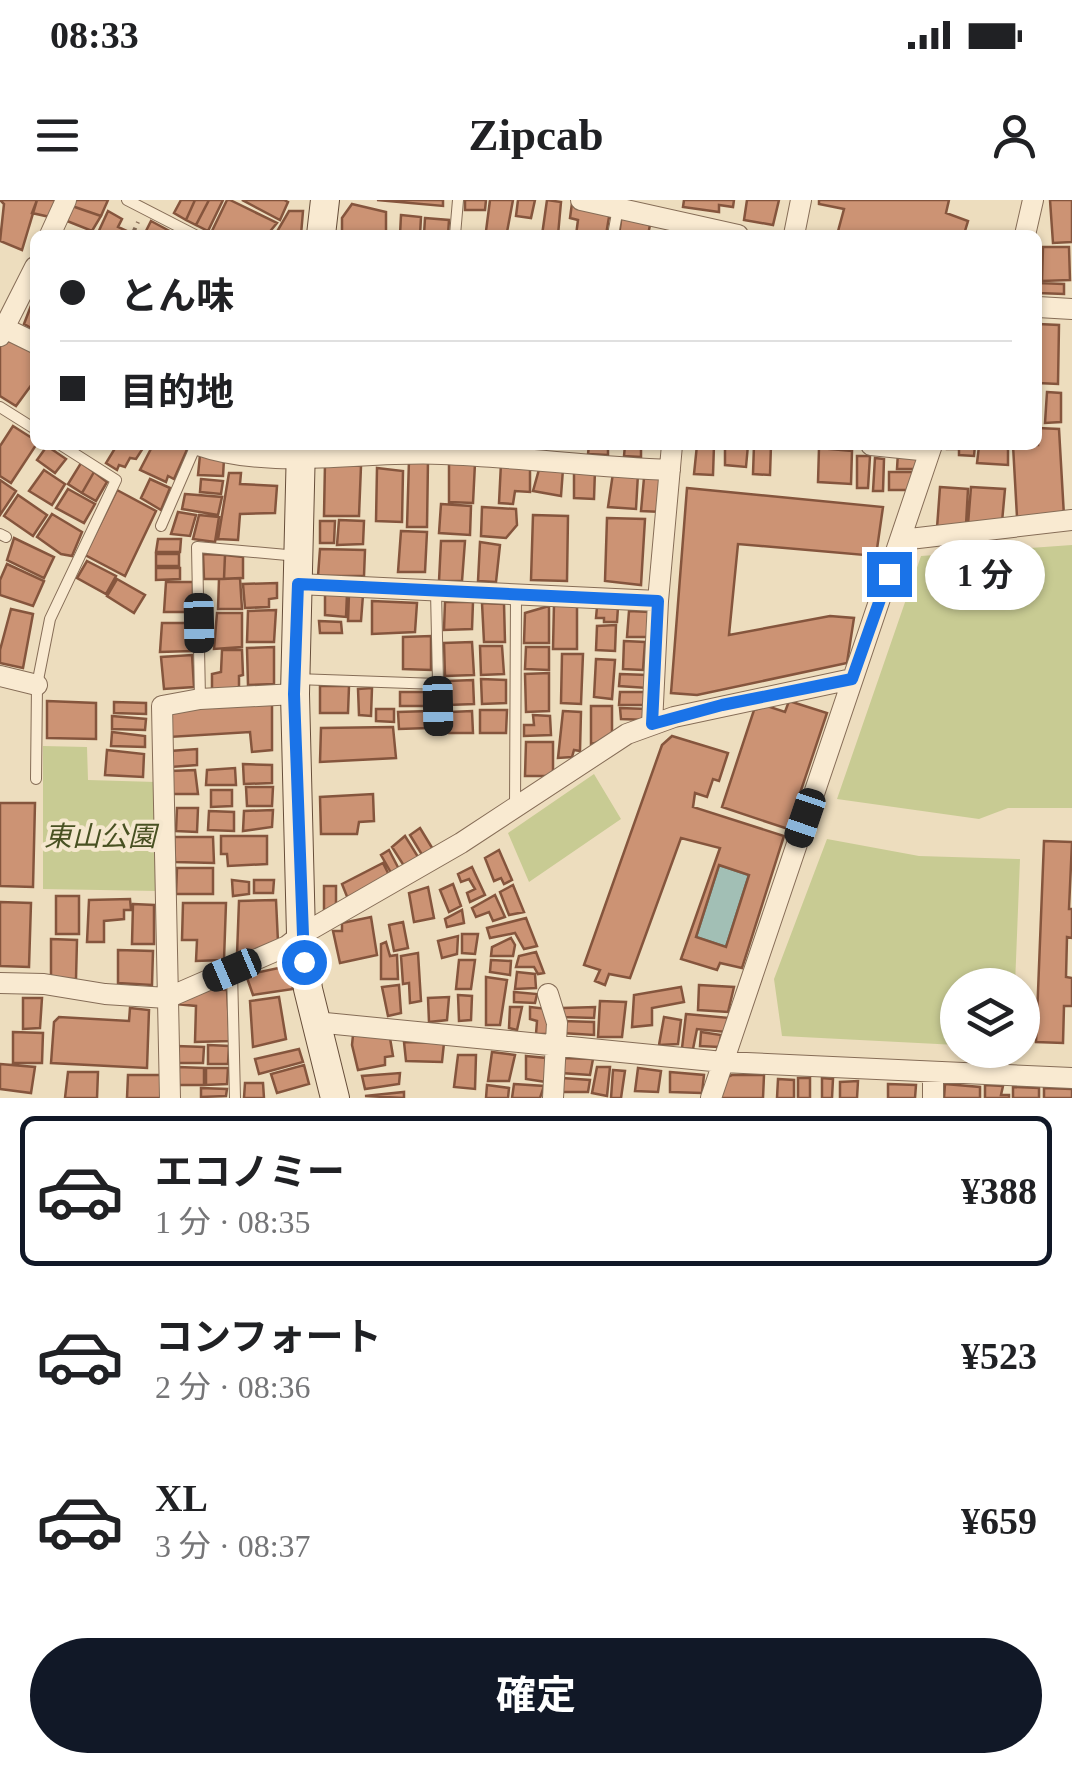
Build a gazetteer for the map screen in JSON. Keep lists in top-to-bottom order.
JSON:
{
  "parks": ["東山公園"],
  "page": {
    "status": "08:33",
    "header": "Zipcab",
    "banner": ["とん味", "目的地"],
    "bubble": "1 分",
    "list": [
      {
        "name": "エコノミー",
        "note": "1 分 · 08:35",
        "value": "¥388"
      },
      {
        "name": "コンフォート",
        "note": "2 分 · 08:36",
        "value": "¥523"
      },
      {
        "name": "XL",
        "note": "3 分 · 08:37",
        "value": "¥659"
      }
    ],
    "buttons": "確定"
  }
}
